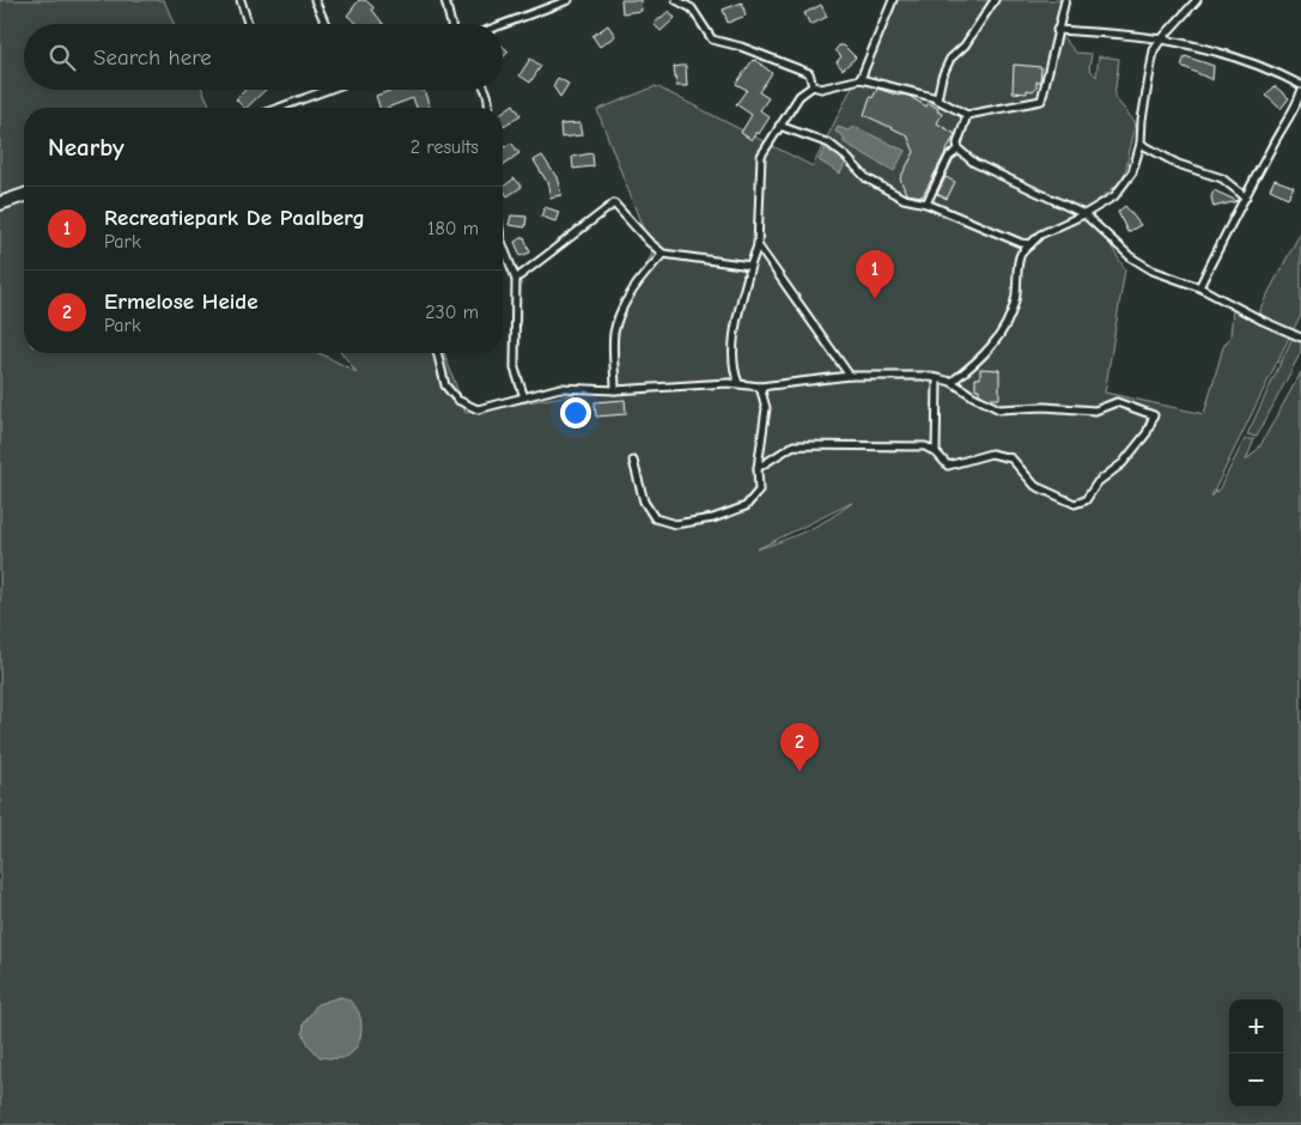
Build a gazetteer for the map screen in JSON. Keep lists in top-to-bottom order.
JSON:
{
  "page": {
    "search": "Search here",
    "heading": ["Nearby", "2 results"],
    "list": [
      {
        "mark": "1",
        "name": "Recreatiepark De Paalberg",
        "note": "Park",
        "value": "180 m"
      },
      {
        "mark": "2",
        "name": "Ermelose Heide",
        "note": "Park",
        "value": "230 m"
      }
    ],
    "pins": ["1", "2"],
    "map_buttons": ["+", "−"]
  }
}
